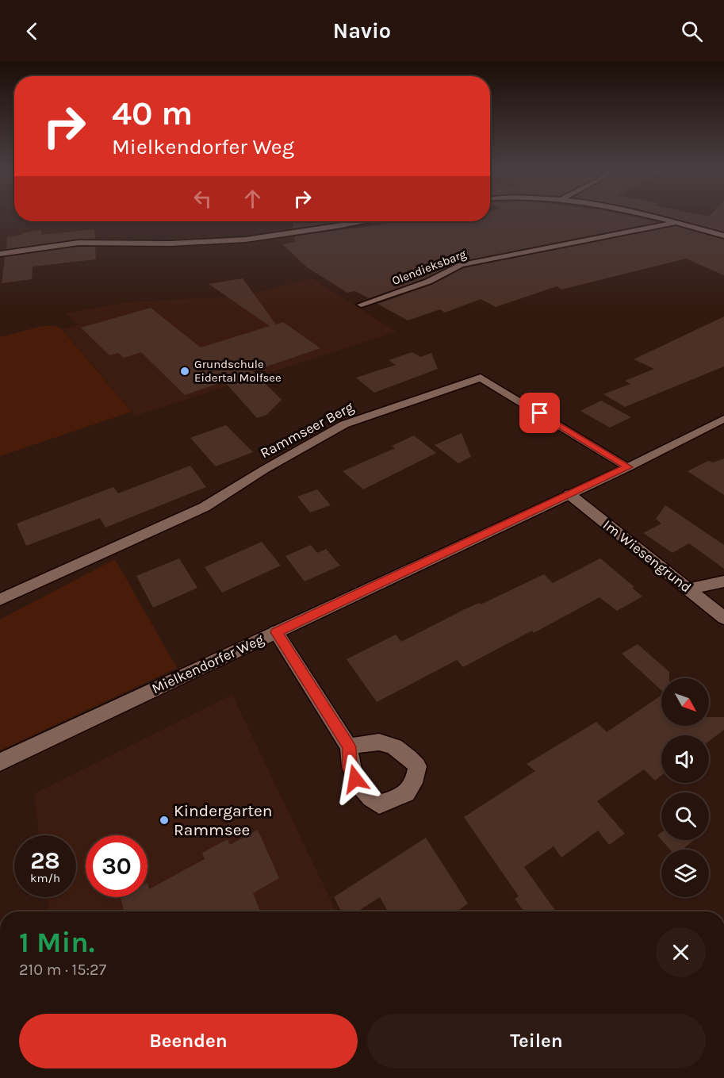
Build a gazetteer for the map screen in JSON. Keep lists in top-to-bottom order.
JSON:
{
  "streets": {
    "street": [
      "Olendieksbarg",
      "Rammseer Berg",
      "Im Wiesengrund",
      "Mielkendorfer Weg"
    ]
  },
  "crossings": [
    ["Rammseer Berg", "Mielkendorfer Weg"],
    ["Im Wiesengrund", "Mielkendorfer Weg"]
  ],
  "places": ["Grundschule Eidertal Molfsee", "Kindergarten Rammsee"],
  "north": "bottom right",
  "page": {
    "header": "Navio",
    "turn": ["40 m", "Mielkendorfer Weg"],
    "speed": "28 km/h",
    "limit": "30",
    "heading": ["1 Min.", "210 m · 15:27"],
    "buttons": ["Beenden", "Teilen"]
  }
}
